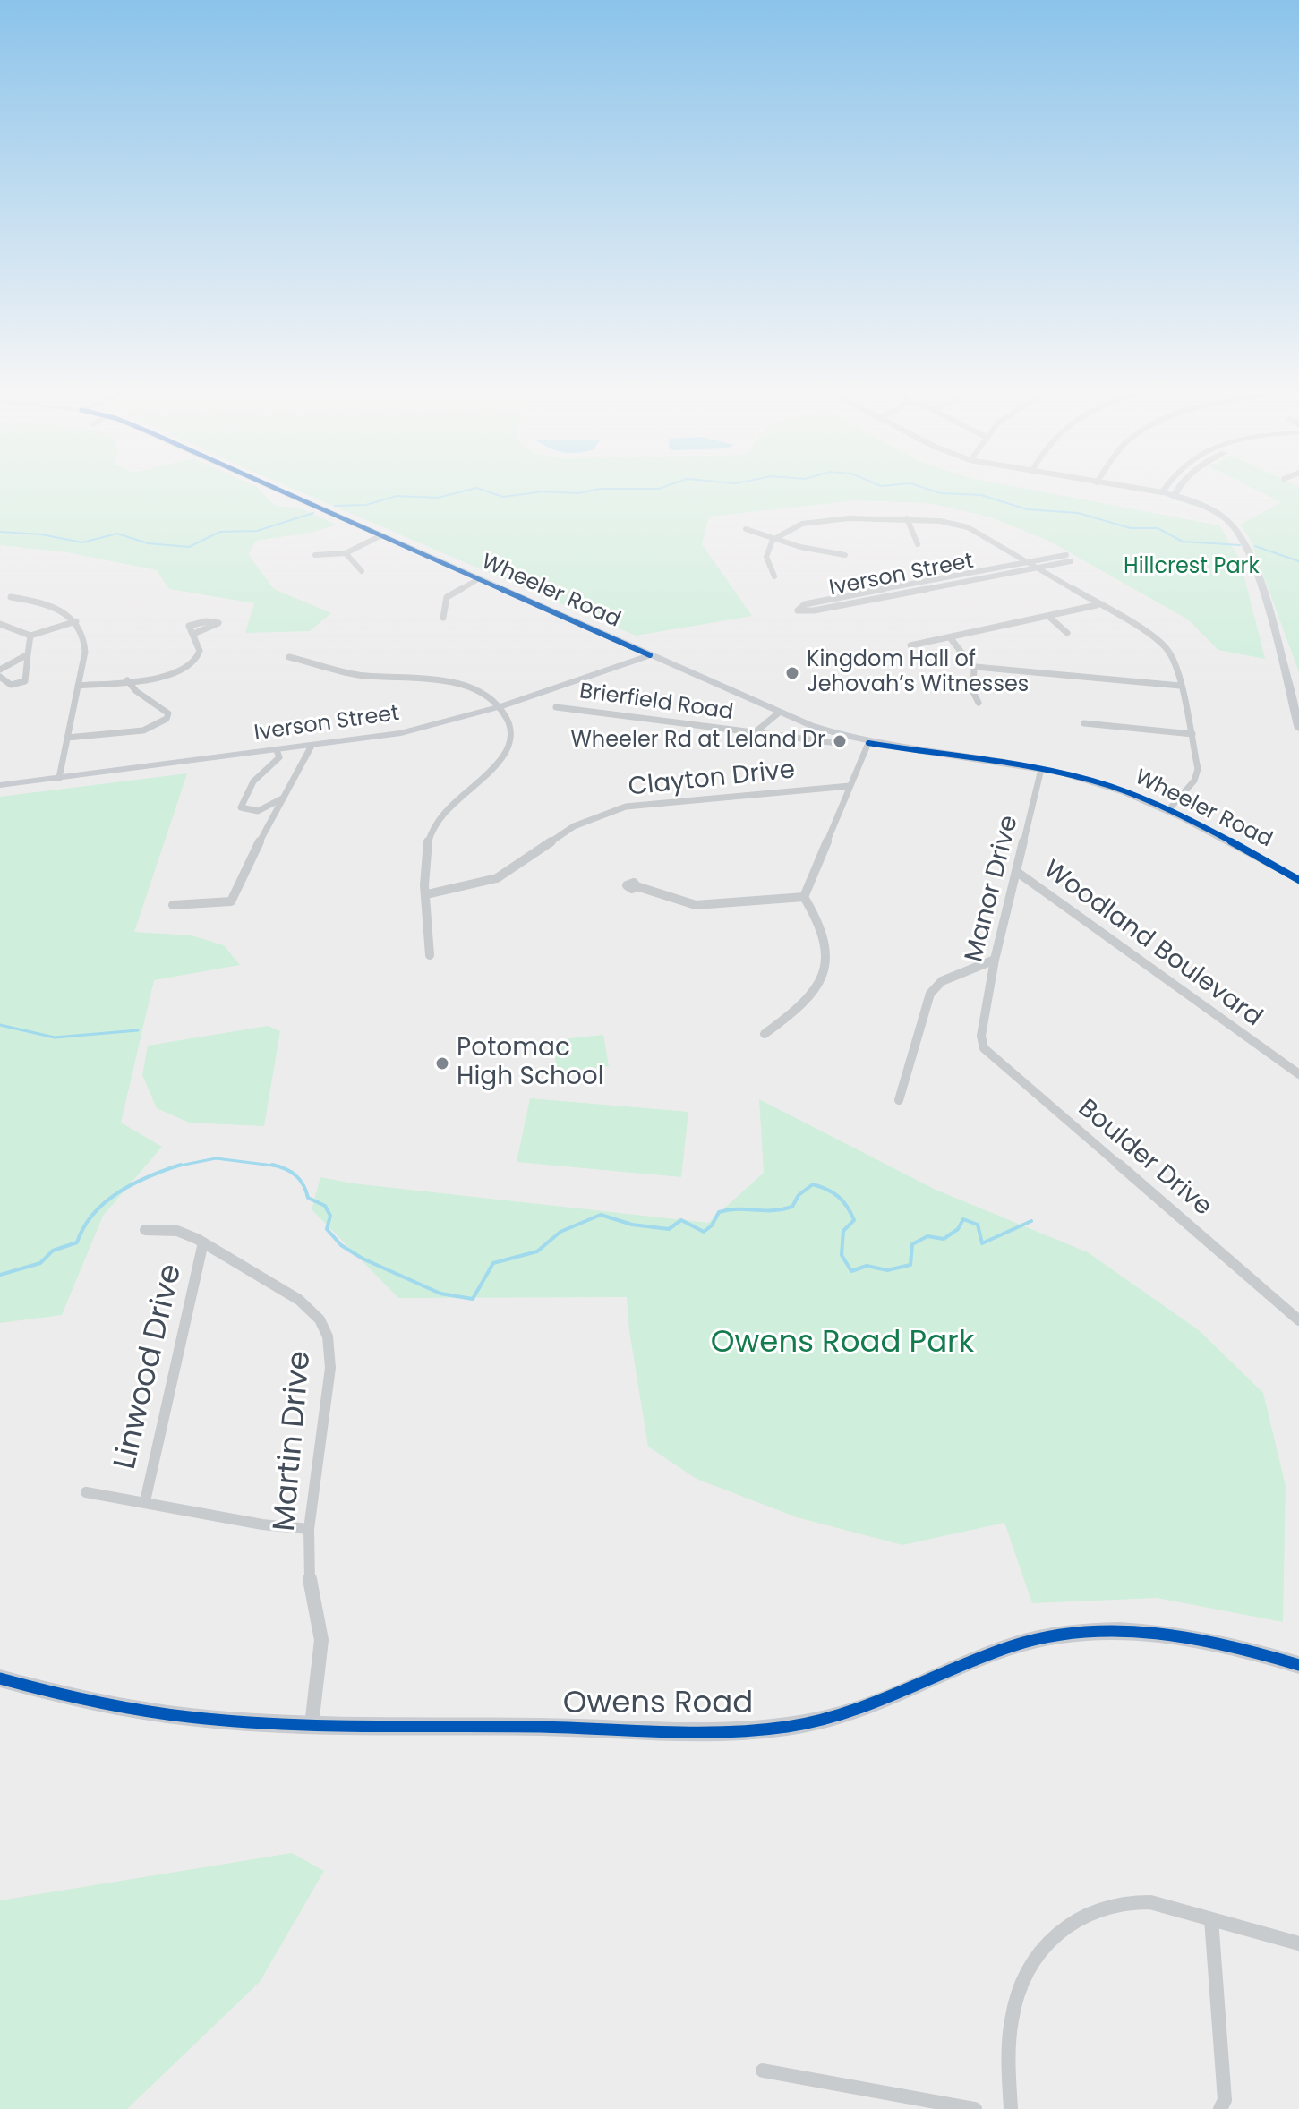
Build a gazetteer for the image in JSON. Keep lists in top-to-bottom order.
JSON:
{
  "streets": {
    "main road": ["Iverson Street", "Wheeler Road", "Owens Road"],
    "street": [
      "Brierfield Road",
      "Clayton Drive",
      "Manor Drive",
      "Woodland Boulevard",
      "Boulder Drive",
      "Linwood Drive",
      "Martin Drive"
    ]
  },
  "crossings": [
    ["Iverson Street", "Wheeler Road"],
    ["Wheeler Road", "Brierfield Road"],
    ["Wheeler Road", "Manor Drive"],
    ["Manor Drive", "Woodland Boulevard"],
    ["Manor Drive", "Boulder Drive"],
    ["Linwood Drive", "Martin Drive"],
    ["Martin Drive", "Owens Road"]
  ],
  "parks": ["Hillcrest Park", "Owens Road Park"],
  "places": ["Kingdom Hall of Jehovah’s Witnesses", "Wheeler Rd at Leland Dr", "Potomac High School"]
}
